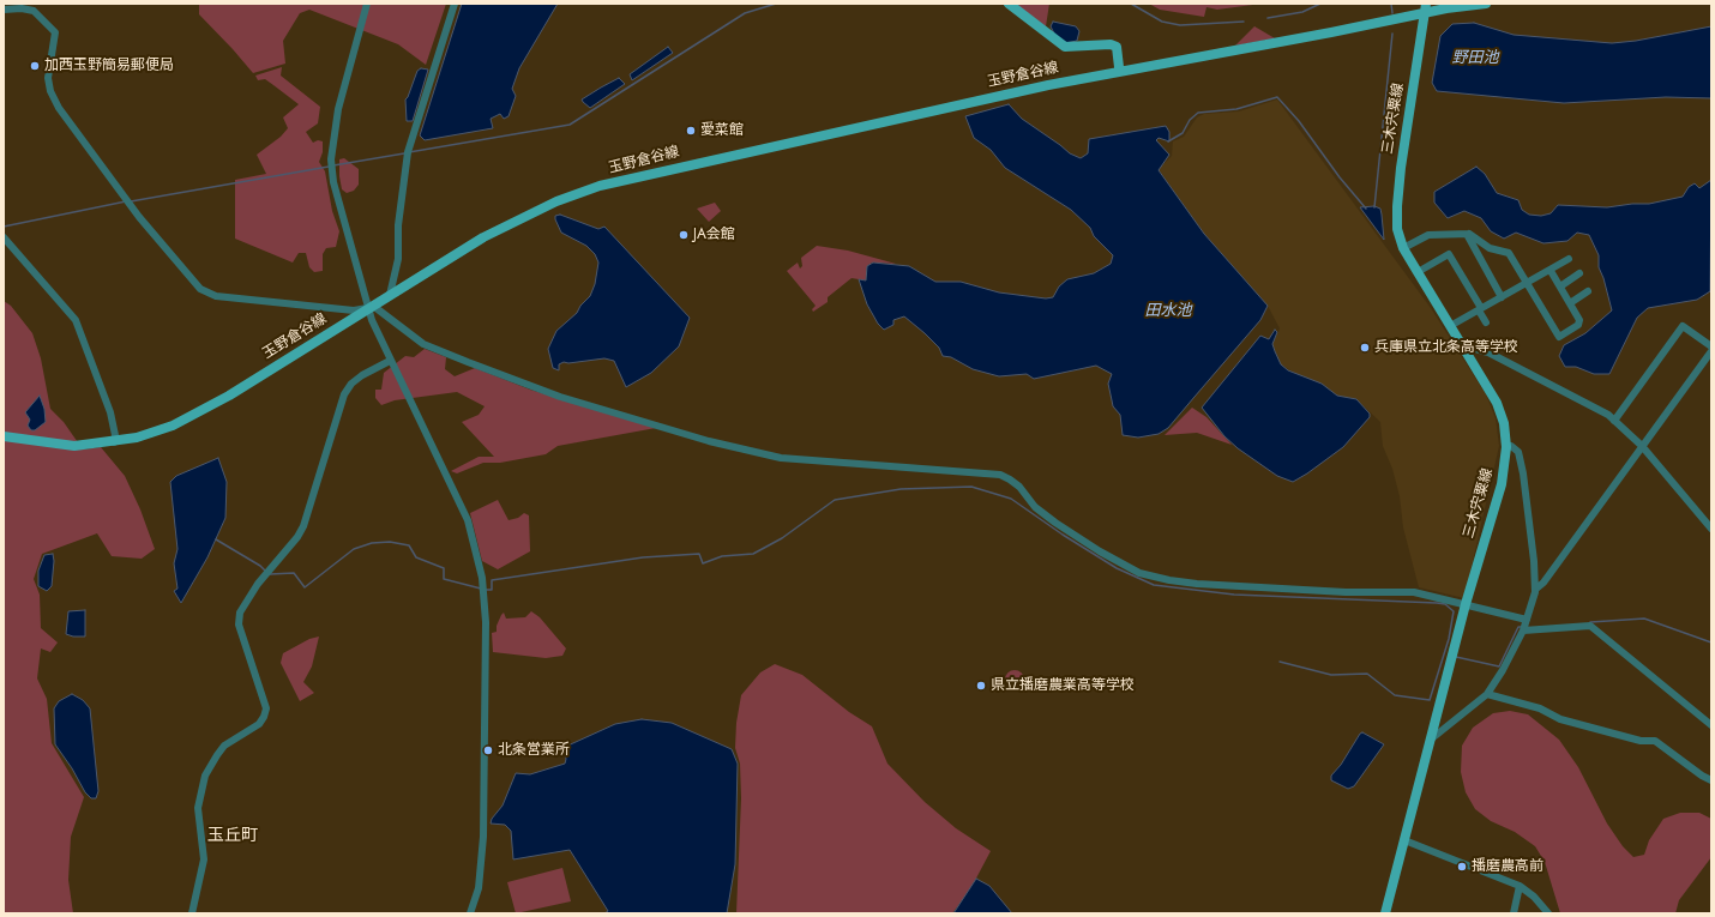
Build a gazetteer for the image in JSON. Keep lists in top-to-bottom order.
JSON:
{
  "streets": {
    "main road": ["玉野倉谷線", "三木宍粟線"]
  },
  "crossings": [
    ["玉野倉谷線", "三木宍粟線"]
  ],
  "districts": ["玉丘町"],
  "water": ["野田池", "田水池"],
  "places": [
    "加西玉野簡易郵便局",
    "愛菜館",
    "JA会館",
    "兵庫県立北条高等学校",
    "県立播磨農業高等学校",
    "北条営業所",
    "播磨農高前"
  ]
}
